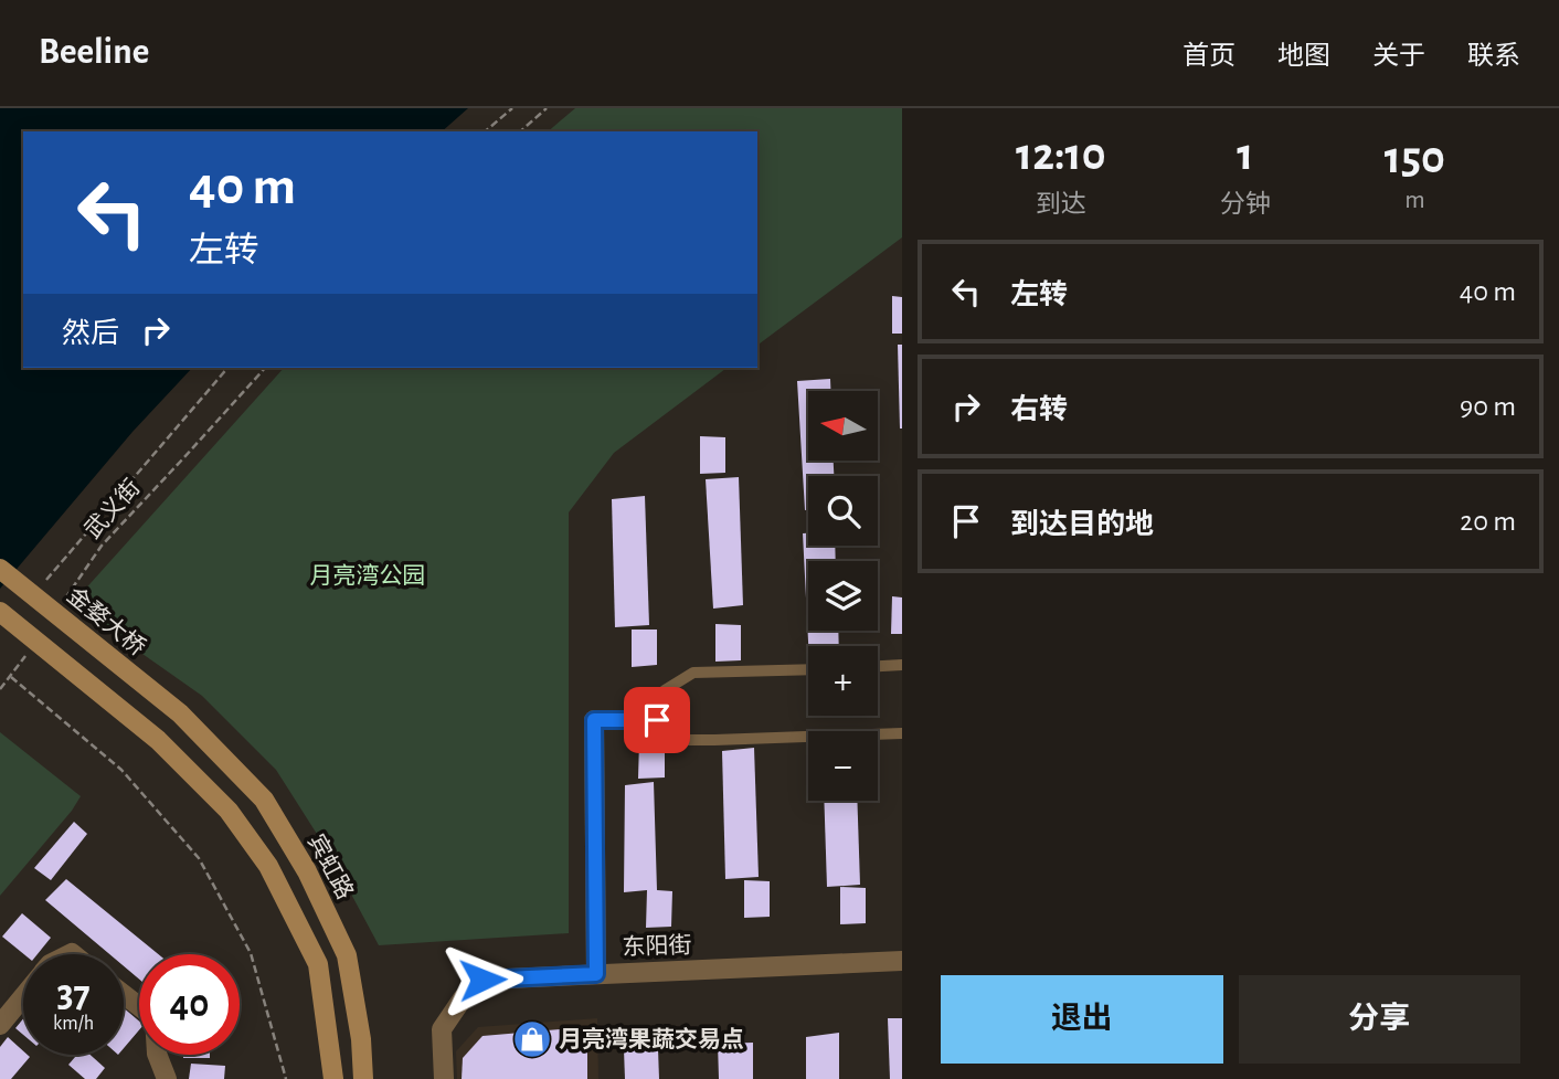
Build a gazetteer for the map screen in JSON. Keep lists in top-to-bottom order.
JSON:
{
  "streets": {
    "main road": ["金婺大桥", "宾虹路"],
    "street": ["东阳街"],
    "path": ["武义街"]
  },
  "crossings": [
    ["金婺大桥", "宾虹路"]
  ],
  "parks": ["月亮湾公园"],
  "places": {
    "shop": ["月亮湾果蔬交易点"]
  },
  "north": "left",
  "page": {
    "header": "Beeline",
    "nav": [
      "首页",
      "地图",
      "关于",
      "联系"
    ],
    "eta": [
      "12:10",
      "到达",
      "1",
      "分钟",
      "150",
      "m"
    ],
    "turn": ["40 m", "左转"],
    "list": [
      {
        "name": "左转",
        "value": "40 m"
      },
      {
        "name": "右转",
        "value": "90 m"
      },
      {
        "name": "到达目的地",
        "value": "20 m"
      }
    ],
    "then": "然后",
    "map_buttons": ["+", "−"],
    "speed": "37 km/h",
    "limit": "40",
    "buttons": ["退出", "分享"]
  }
}
